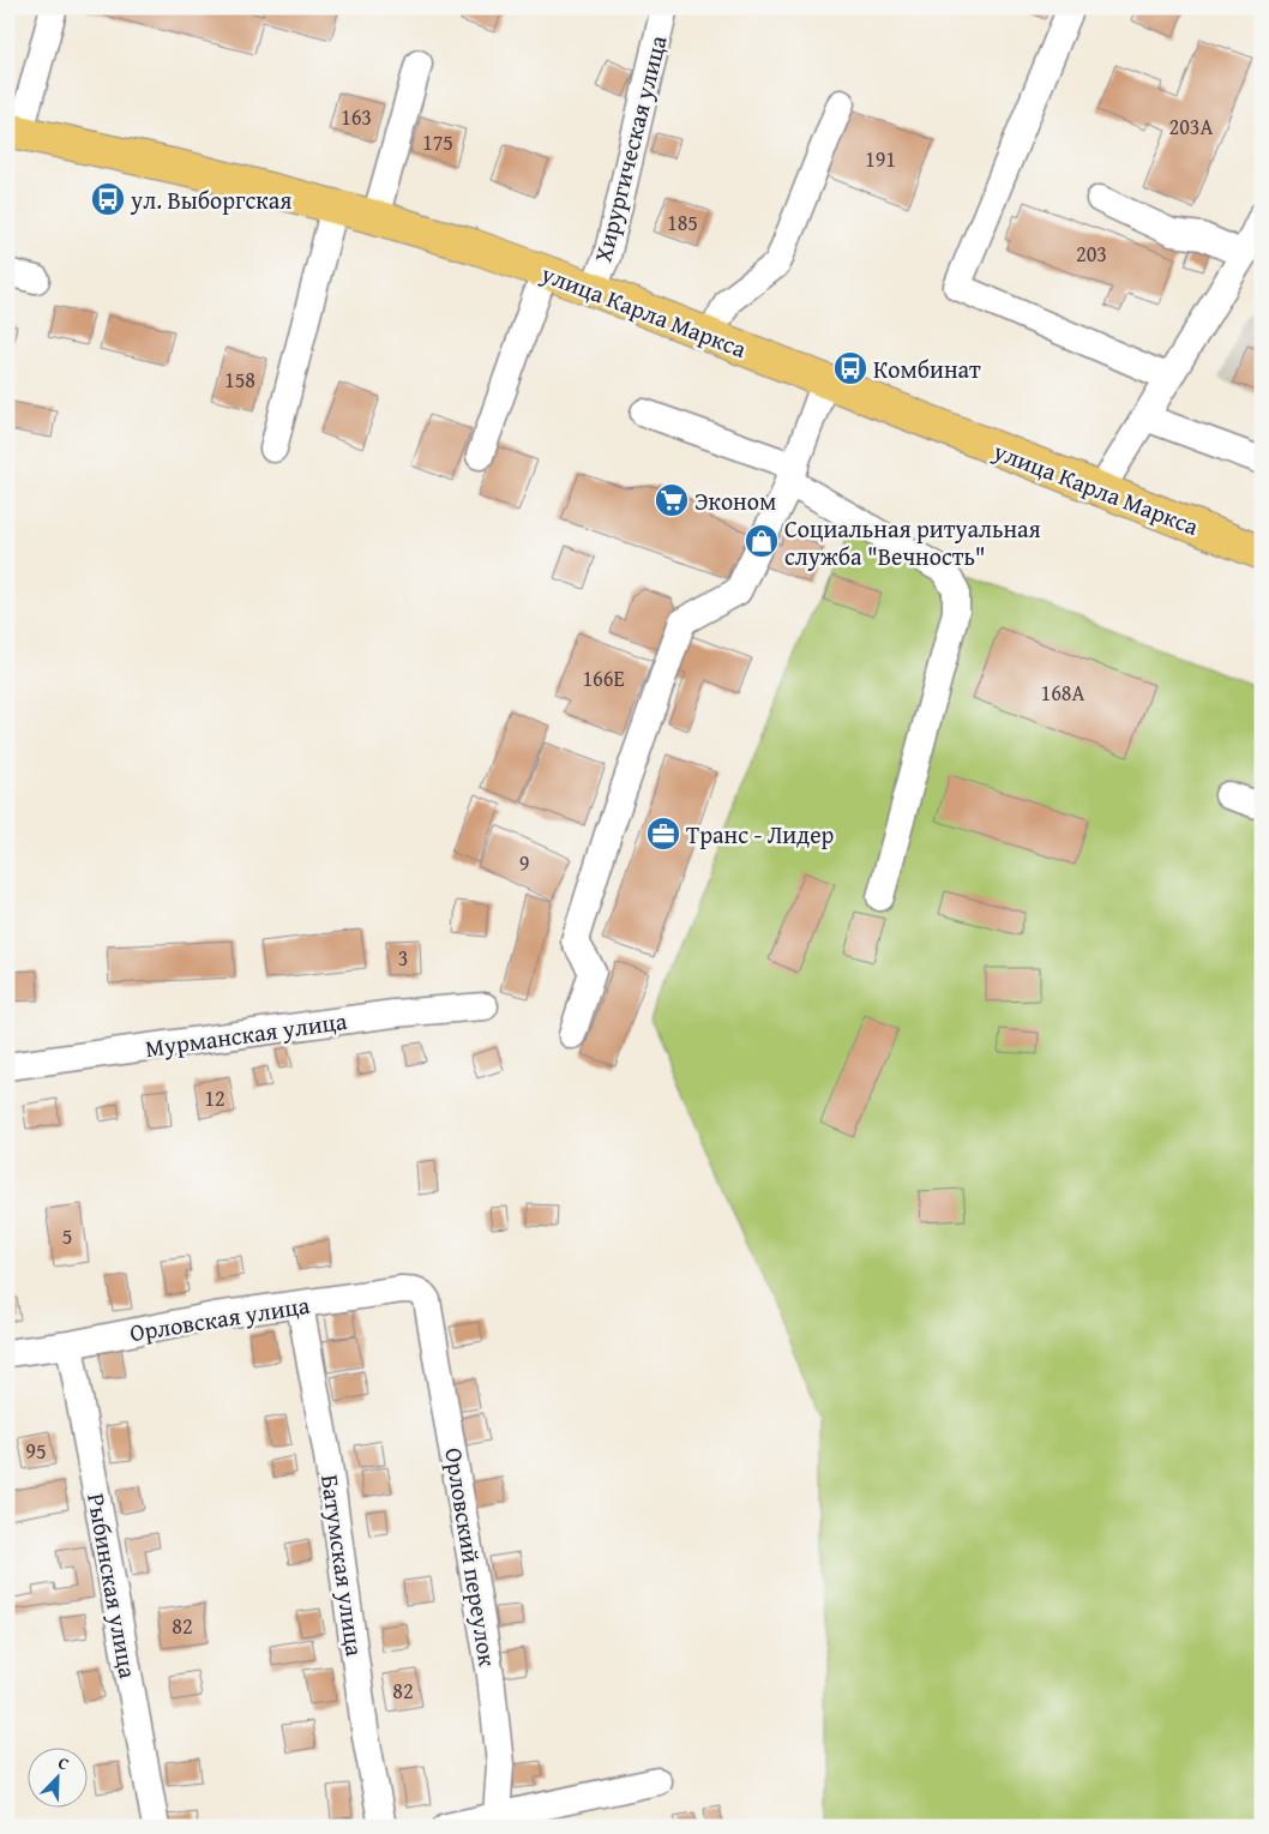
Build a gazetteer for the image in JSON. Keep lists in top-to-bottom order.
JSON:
{
  "streets": {
    "highway": ["улица Карла Маркса"],
    "street": [
      "Хирургическая улица",
      "Мурманская улица",
      "Орловская улица",
      "Орловский переулок",
      "Батумская улица",
      "Рыбинская улица"
    ]
  },
  "crossings": [
    ["Хирургическая улица", "улица Карла Маркса"],
    ["Орловская улица", "Орловский переулок"],
    ["Орловская улица", "Батумская улица"],
    ["Орловская улица", "Рыбинская улица"]
  ],
  "places": {
    "bus stop": ["ул. Выборгская", "Комбинат"],
    "supermarket": ["Эконом"],
    "shop": ["Социальная ритуальная служба \"Вечность\""],
    "office": ["Транс - Лидер"]
  },
  "house_numbers": [
    "163",
    "203А",
    "175",
    "191",
    "185",
    "203",
    "158",
    "166Е",
    "168А",
    "9",
    "3",
    "12",
    "5",
    "95",
    "82",
    "82"
  ],
  "north": "top right"
}
